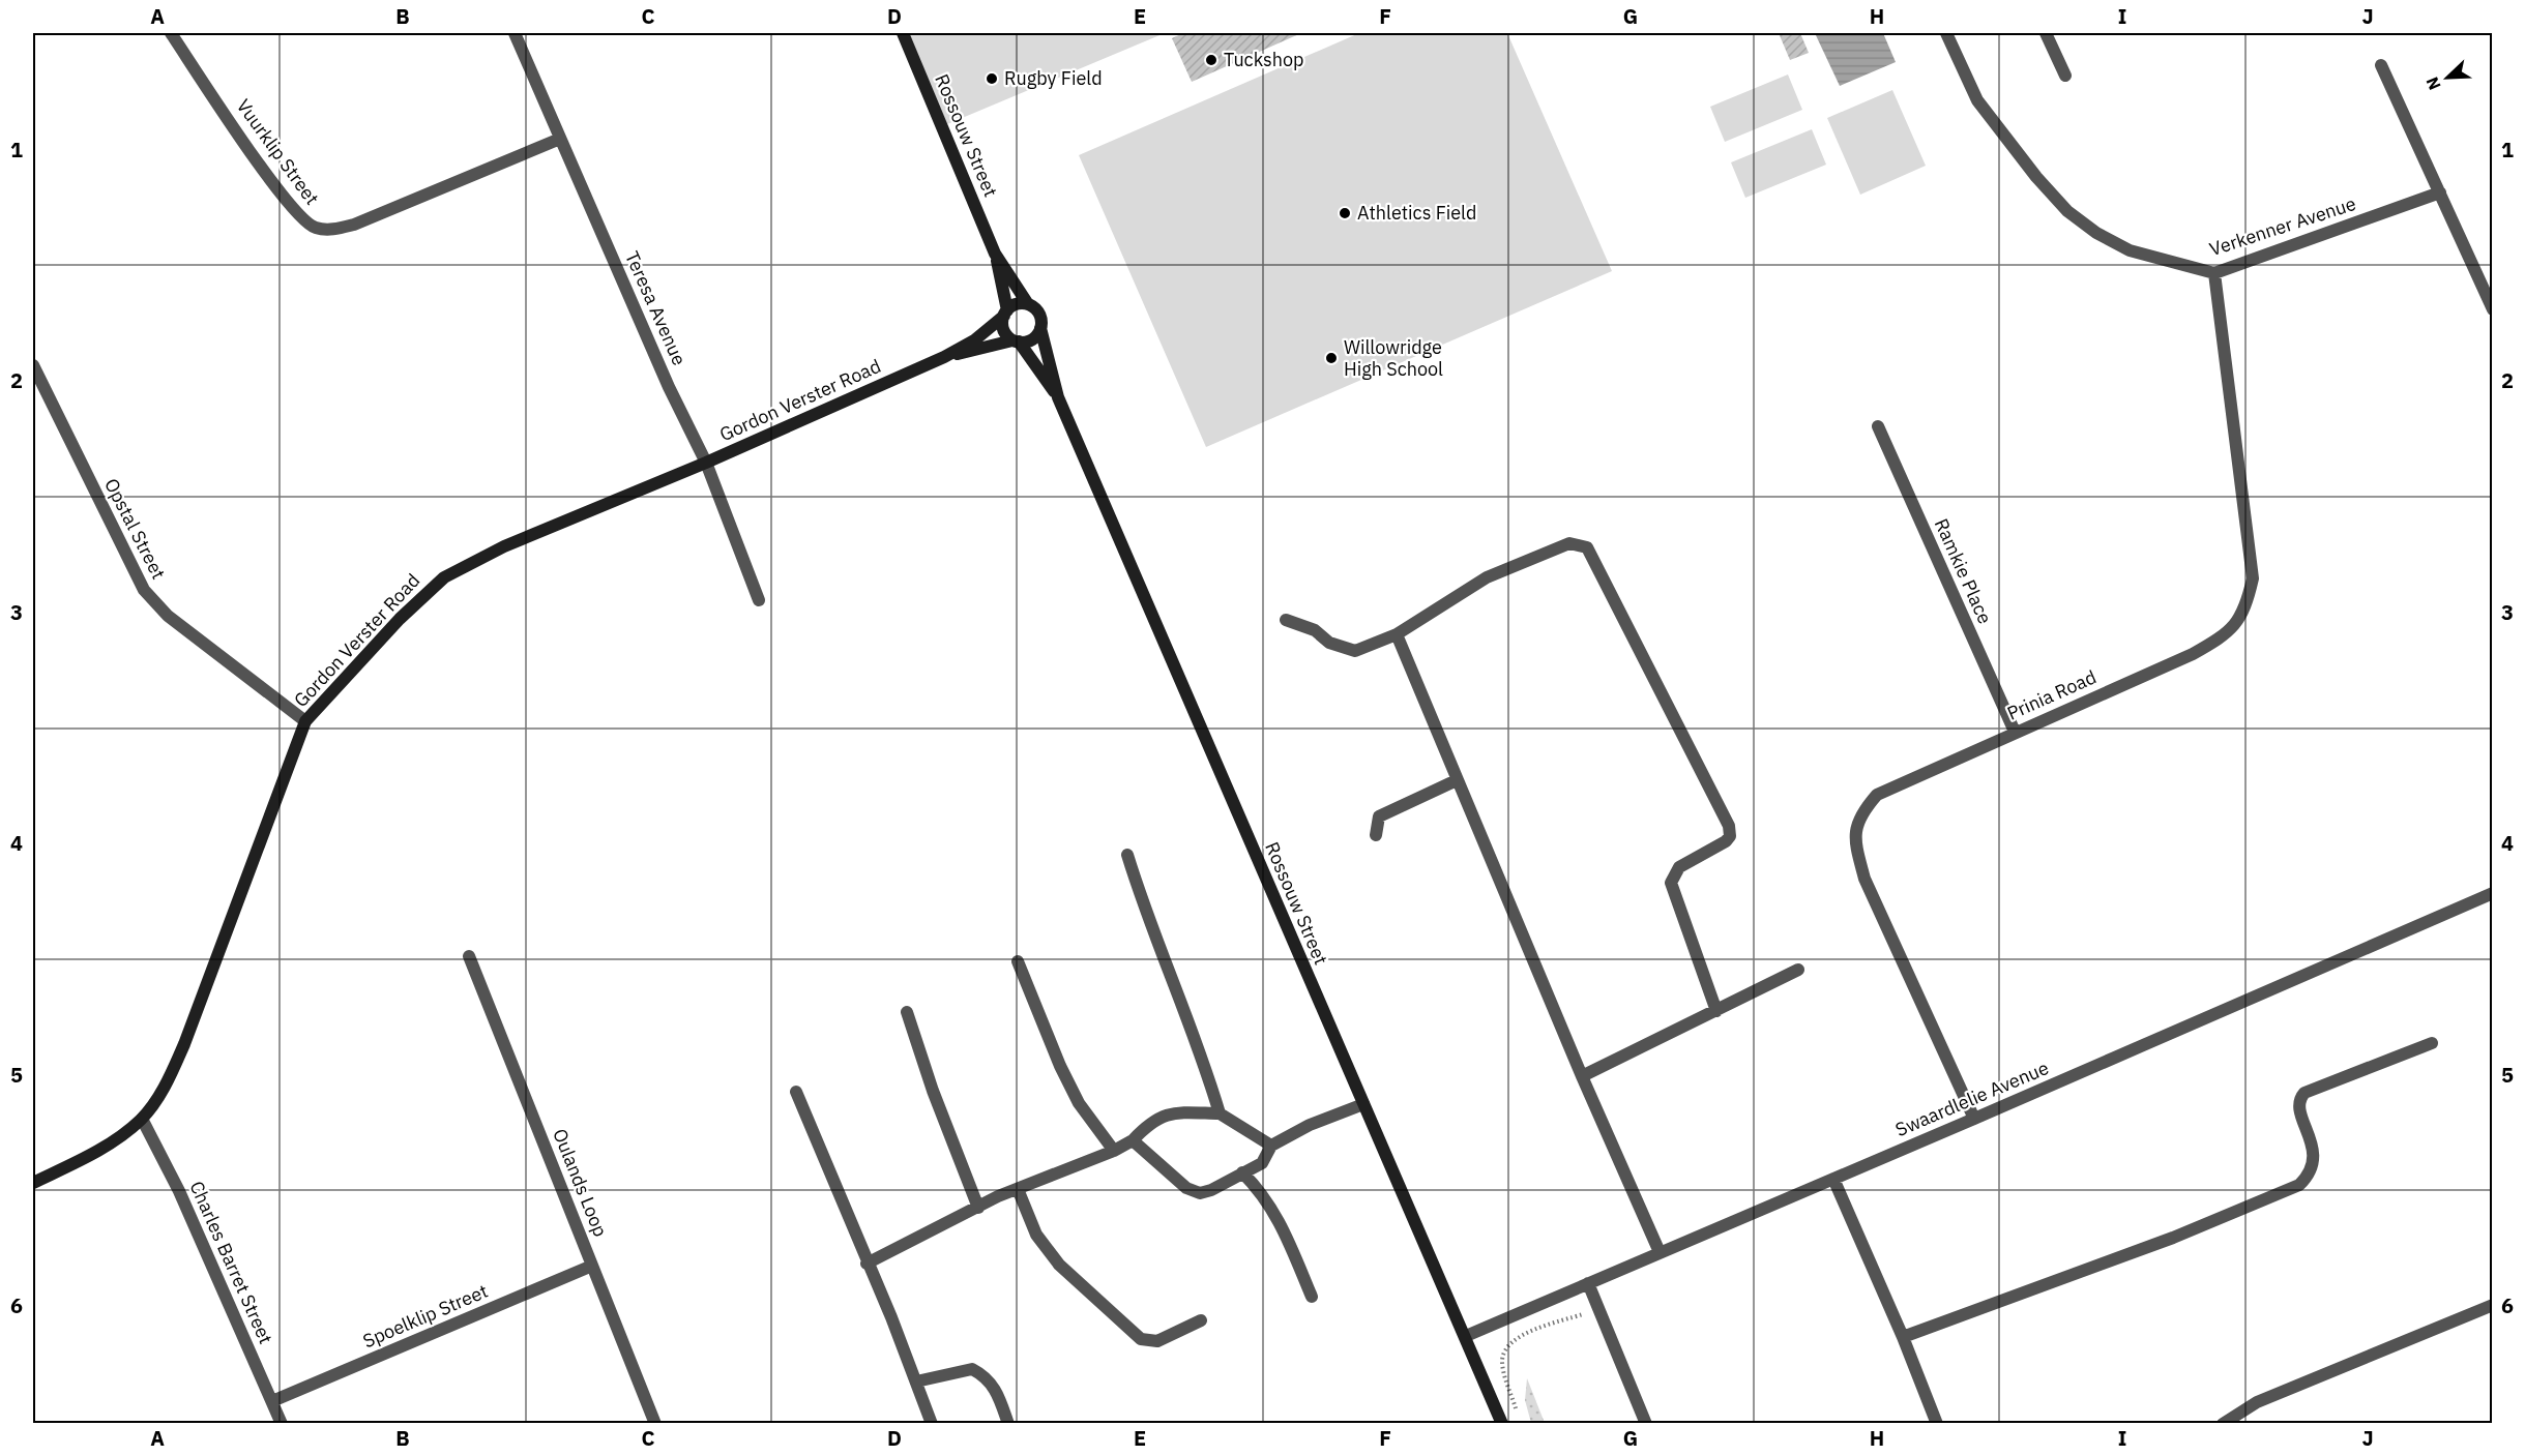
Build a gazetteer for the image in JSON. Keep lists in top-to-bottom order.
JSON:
{
  "streets": {
    "main road": ["Rossouw Street", "Gordon Verster Road"],
    "street": [
      "Vuurklip Street",
      "Verkenner Avenue",
      "Teresa Avenue",
      "Opstal Street",
      "Ramkie Place",
      "Prinia Road",
      "Swaardlelie Avenue",
      "Oulands Loop",
      "Charles Barret Street",
      "Spoelklip Street"
    ]
  },
  "crossings": [
    ["Rossouw Street", "Gordon Verster Road"],
    ["Rossouw Street", "Swaardlelie Avenue"],
    ["Vuurklip Street", "Teresa Avenue"],
    ["Verkenner Avenue", "Prinia Road"],
    ["Teresa Avenue", "Gordon Verster Road"],
    ["Gordon Verster Road", "Opstal Street"],
    ["Gordon Verster Road", "Charles Barret Street"],
    ["Ramkie Place", "Prinia Road"],
    ["Prinia Road", "Swaardlelie Avenue"],
    ["Oulands Loop", "Spoelklip Street"],
    ["Charles Barret Street", "Spoelklip Street"]
  ],
  "places": [
    "Tuckshop",
    "Rugby Field",
    "Athletics Field",
    "Willowridge High School"
  ],
  "north": "bottom left",
  "grid": {
    "columns": [
      "A",
      "B",
      "C",
      "D",
      "E",
      "F",
      "G",
      "H",
      "I",
      "J"
    ],
    "rows": [
      "1",
      "2",
      "3",
      "4",
      "5",
      "6"
    ]
  }
}
